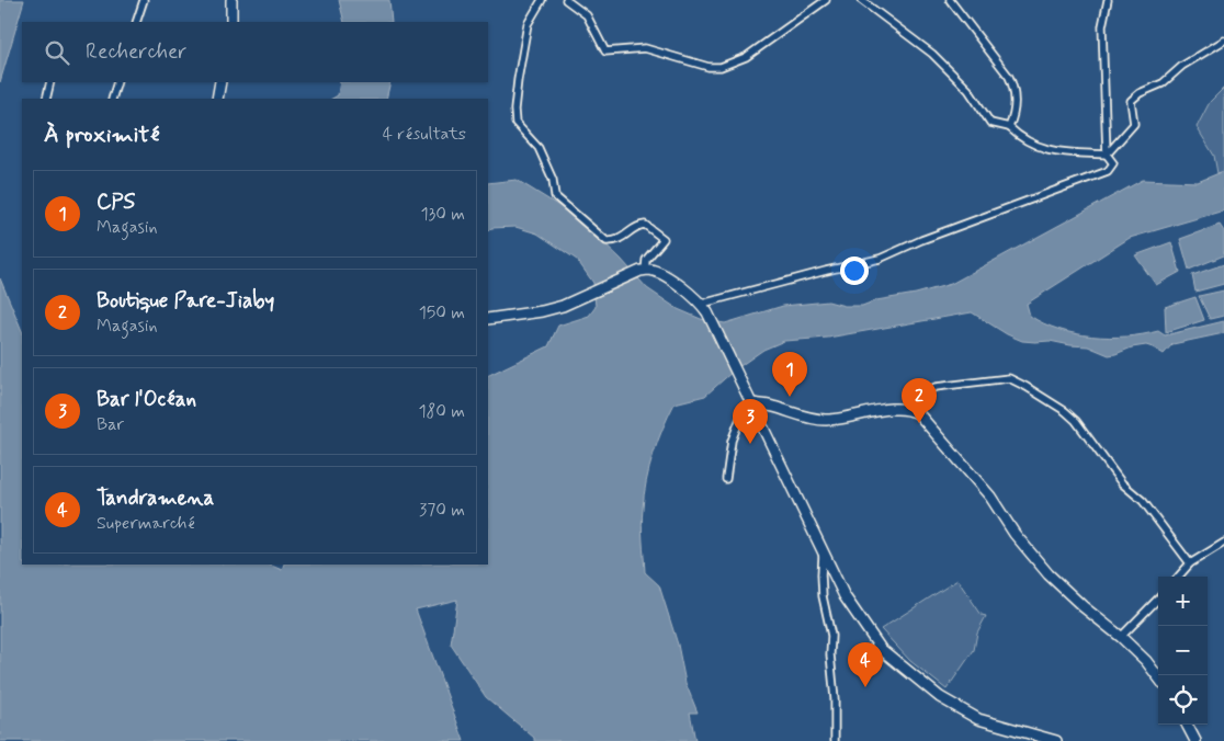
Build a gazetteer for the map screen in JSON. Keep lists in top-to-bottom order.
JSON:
{
  "page": {
    "search": "Rechercher",
    "heading": ["À proximité", "4 résultats"],
    "list": [
      {
        "mark": "1",
        "name": "CPS",
        "note": "Magasin",
        "value": "130 m"
      },
      {
        "mark": "2",
        "name": "Boutique Pare-Jiaby",
        "note": "Magasin",
        "value": "150 m"
      },
      {
        "mark": "3",
        "name": "Bar l'Océan",
        "note": "Bar",
        "value": "180 m"
      },
      {
        "mark": "4",
        "name": "Tandramena",
        "note": "Supermarché",
        "value": "370 m"
      }
    ],
    "pins": [
      "1",
      "2",
      "3",
      "4"
    ],
    "map_buttons": ["+", "−"]
  }
}
